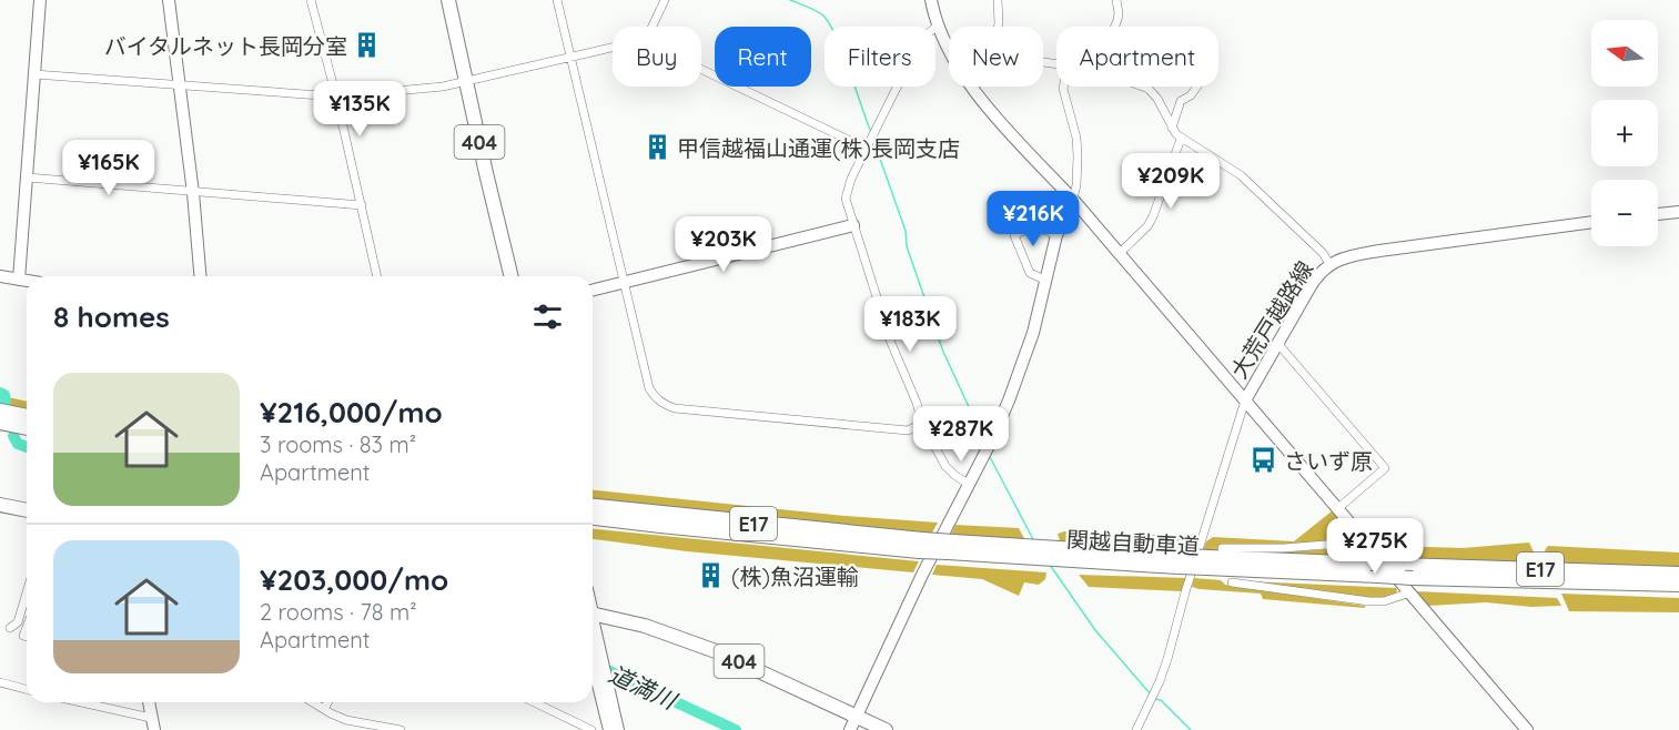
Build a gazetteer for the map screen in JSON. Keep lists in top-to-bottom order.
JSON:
{
  "streets": {
    "highway": ["404", "E17", "関越自動車道"],
    "street": ["大荒戸越路線"]
  },
  "water": ["道満川"],
  "places": {
    "building": ["バイタルネット長岡分室", "甲信越福山通運(株)長岡支店", "(株)魚沼運輸"],
    "bus stop": ["さいず原"]
  },
  "north": "left",
  "page": {
    "map_buttons": ["+", "−"],
    "chip": [
      "Buy",
      "Rent",
      "Filters",
      "New",
      "Apartment"
    ],
    "price": [
      "¥135K",
      "¥165K",
      "¥209K",
      "¥216K",
      "¥203K",
      "¥183K",
      "¥287K",
      "¥275K"
    ],
    "heading": "8 homes",
    "list": [
      {
        "name": "¥216,000/mo",
        "note": "3 rooms · 83 m² · Apartment"
      },
      {
        "name": "¥203,000/mo",
        "note": "2 rooms · 78 m² · Apartment"
      }
    ]
  }
}
